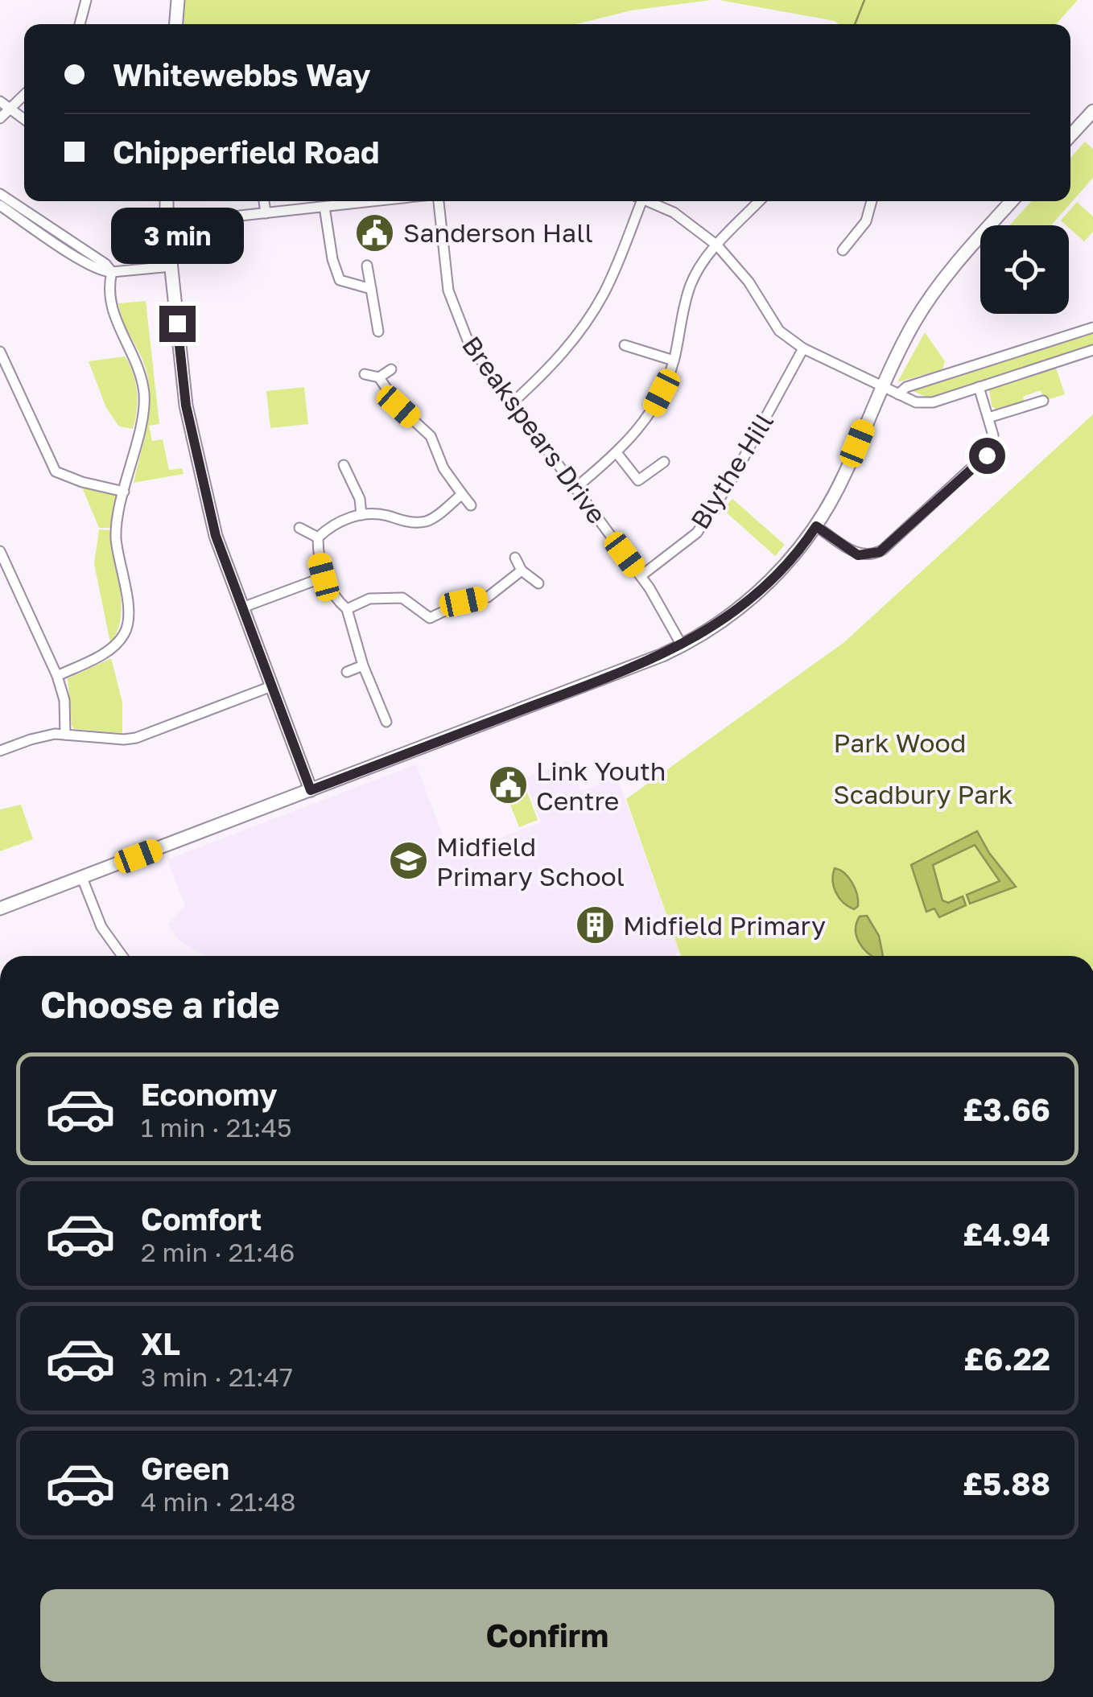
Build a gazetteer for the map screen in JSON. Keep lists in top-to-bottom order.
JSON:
{
  "streets": {
    "street": ["Breakspears Drive", "Blythe Hill"]
  },
  "crossings": [
    ["Breakspears Drive", "Blythe Hill"]
  ],
  "parks": ["Park Wood", "Scadbury Park"],
  "places": {
    "public building": ["Sanderson Hall", "Link Youth Centre"],
    "school or university": ["Midfield Primary School"],
    "building": ["Midfield Primary"]
  },
  "page": {
    "banner": ["Whitewebbs Way", "Chipperfield Road"],
    "bubble": "3 min",
    "heading": "Choose a ride",
    "list": [
      {
        "name": "Economy",
        "note": "1 min · 21:45",
        "value": "£3.66"
      },
      {
        "name": "Comfort",
        "note": "2 min · 21:46",
        "value": "£4.94"
      },
      {
        "name": "XL",
        "note": "3 min · 21:47",
        "value": "£6.22"
      },
      {
        "name": "Green",
        "note": "4 min · 21:48",
        "value": "£5.88"
      }
    ],
    "buttons": "Confirm"
  }
}
